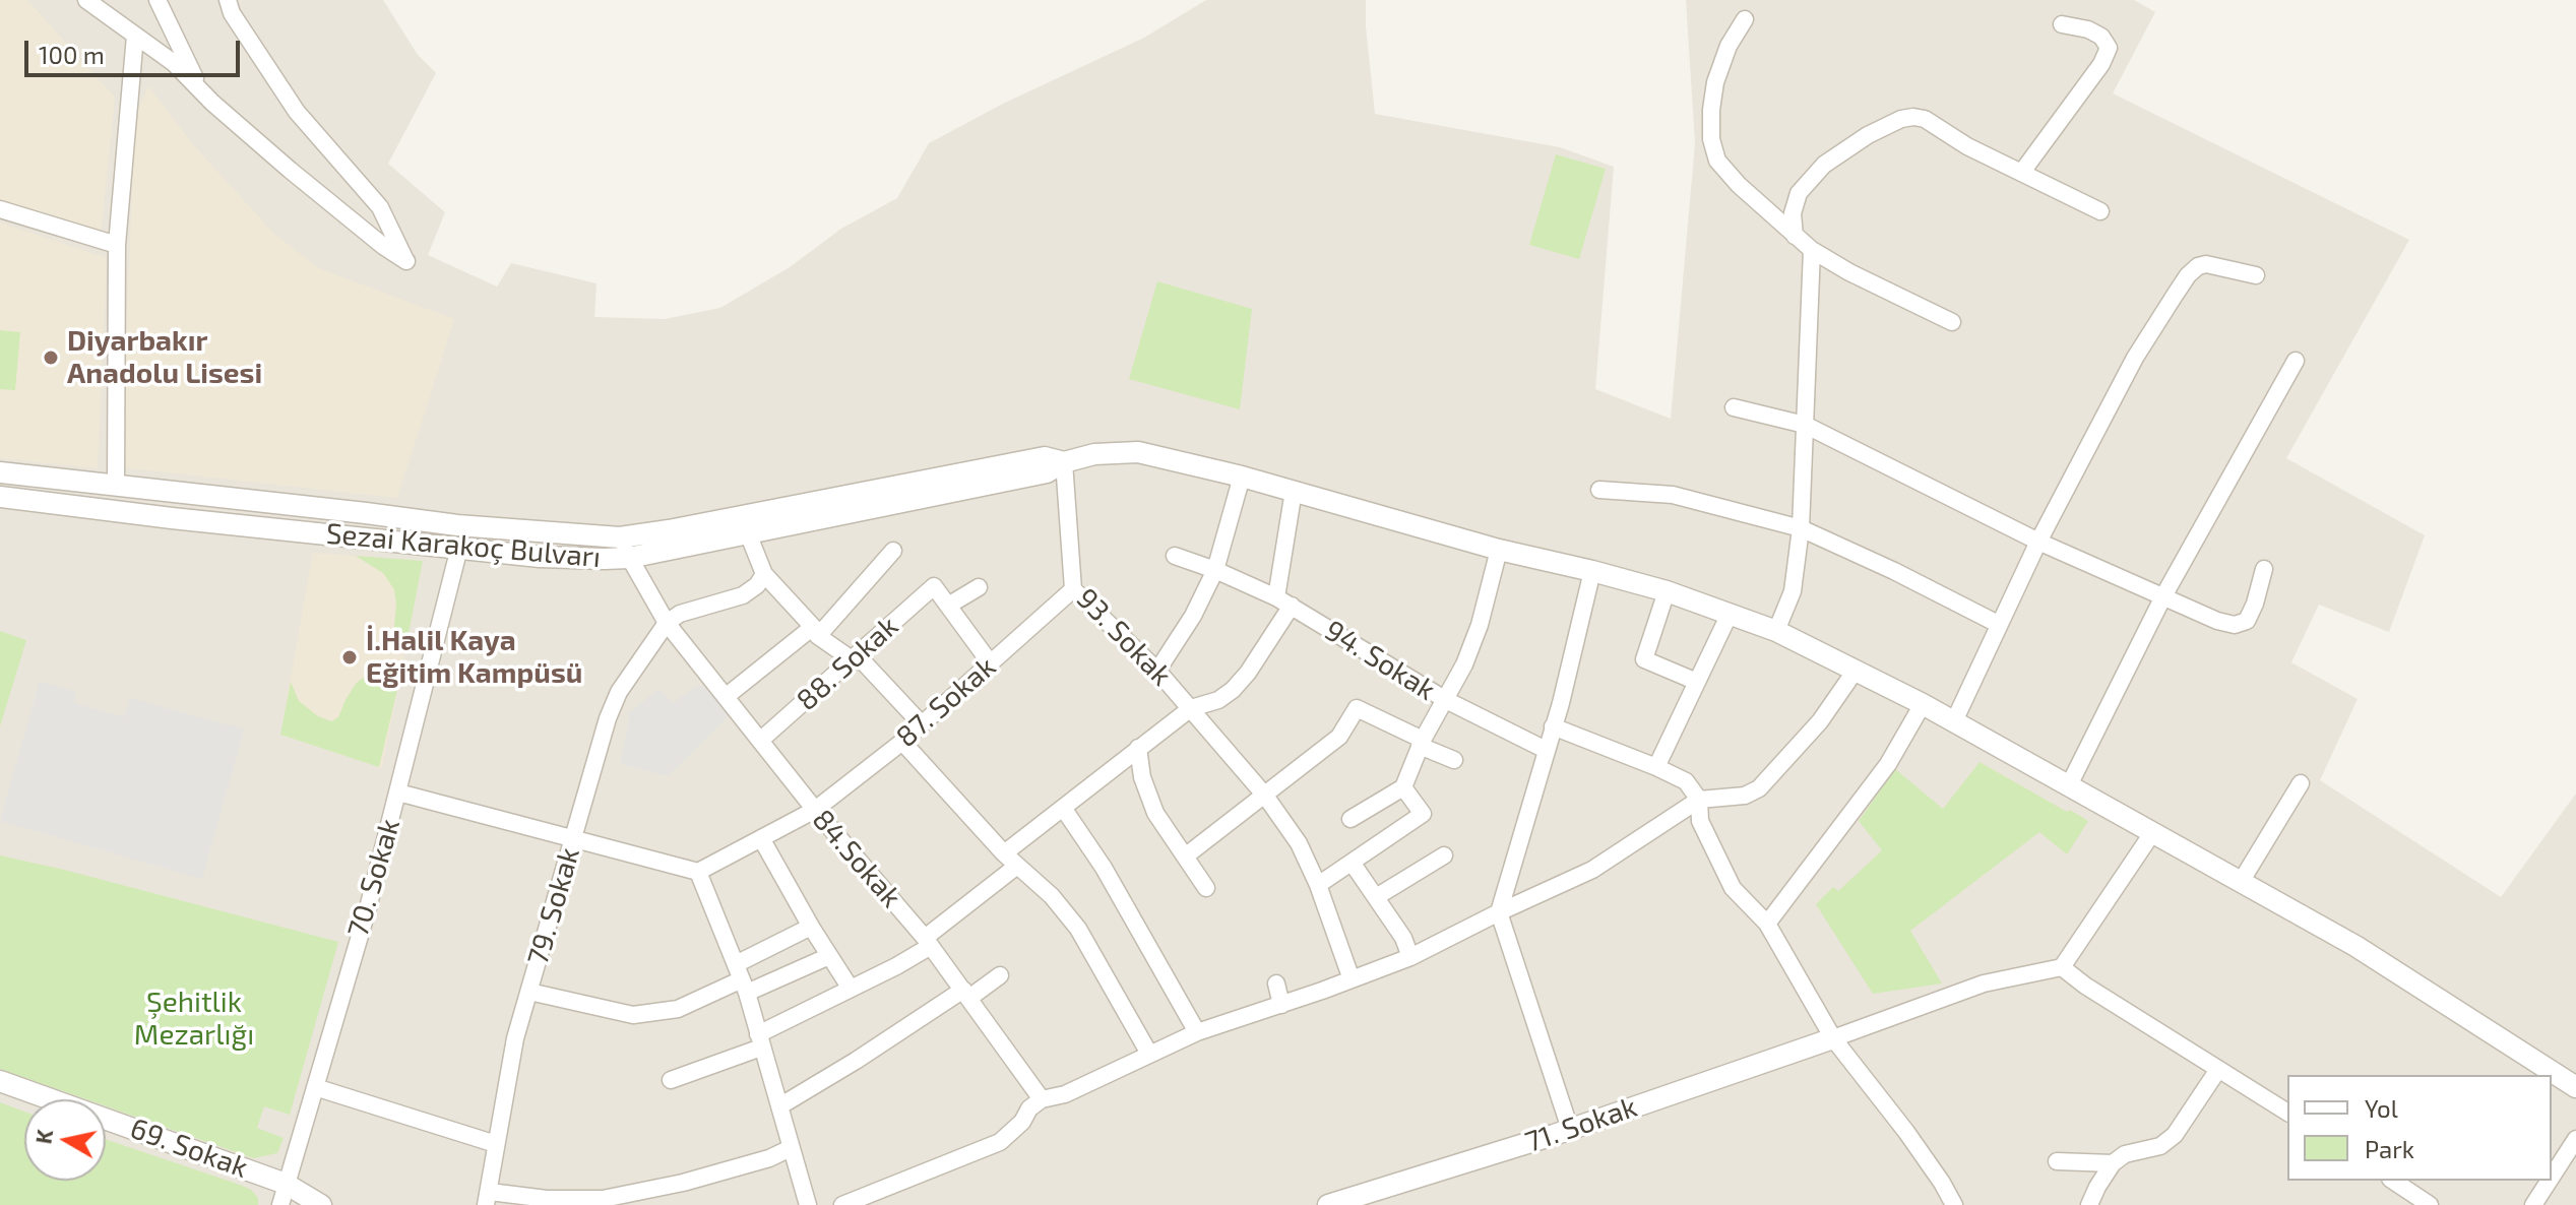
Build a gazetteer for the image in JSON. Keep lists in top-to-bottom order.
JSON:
{
  "streets": {
    "street": [
      "Sezai Karakoç Bulvarı",
      "93. Sokak",
      "94. Sokak",
      "88. Sokak",
      "87. Sokak",
      "84.Sokak",
      "70. Sokak",
      "79. Sokak",
      "71. Sokak",
      "69. Sokak"
    ]
  },
  "crossings": [
    ["Sezai Karakoç Bulvarı", "93. Sokak"],
    ["Sezai Karakoç Bulvarı", "84.Sokak"],
    ["Sezai Karakoç Bulvarı", "70. Sokak"],
    ["93. Sokak", "87. Sokak"],
    ["88. Sokak", "84.Sokak"],
    ["87. Sokak", "84.Sokak"],
    ["84.Sokak", "79. Sokak"],
    ["70. Sokak", "69. Sokak"]
  ],
  "parks": ["Şehitlik Mezarlığı"],
  "places": ["Diyarbakır Anadolu Lisesi", "İ.Halil Kaya Eğitim Kampüsü"],
  "legend": ["Yol", "Park"],
  "scale_bar": "100 m",
  "north": "left"
}
